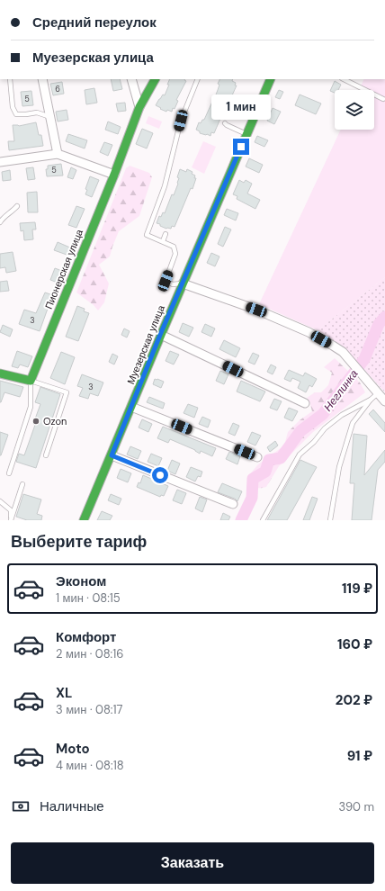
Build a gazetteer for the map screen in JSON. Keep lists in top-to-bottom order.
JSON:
{
  "streets": {
    "main road": ["Пионерская улица", "Муезерская улица"]
  },
  "water": ["Неглинка"],
  "places": ["Ozon"],
  "house_numbers": [
    "6",
    "5",
    "5",
    "3",
    "3"
  ],
  "page": {
    "banner": ["Средний переулок", "Муезерская улица"],
    "bubble": "1 мин",
    "heading": "Выберите тариф",
    "list": [
      {
        "name": "Эконом",
        "note": "1 мин · 08:15",
        "value": "119 ₽"
      },
      {
        "name": "Комфорт",
        "note": "2 мин · 08:16",
        "value": "160 ₽"
      },
      {
        "name": "XL",
        "note": "3 мин · 08:17",
        "value": "202 ₽"
      },
      {
        "name": "Moto",
        "note": "4 мин · 08:18",
        "value": "91 ₽"
      }
    ],
    "pay": ["Наличные", "390 m"],
    "buttons": "Заказать"
  }
}
